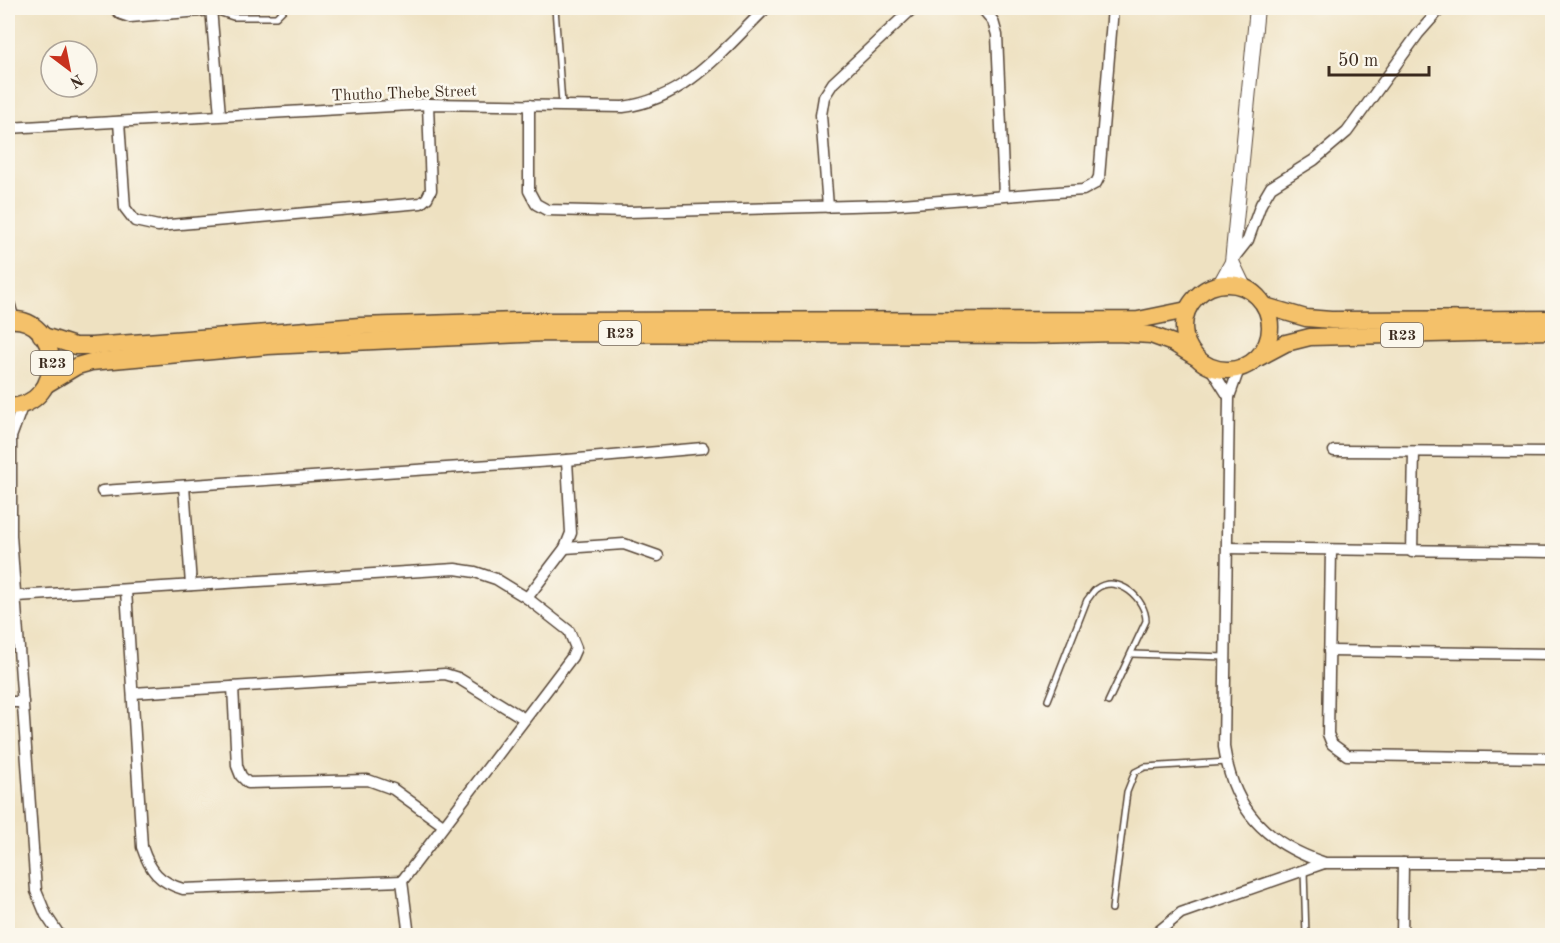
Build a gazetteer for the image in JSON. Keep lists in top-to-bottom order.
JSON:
{
  "streets": {
    "main road": ["R23"],
    "street": ["Thutho Thebe Street"]
  },
  "scale_bar": "50 m",
  "north": "bottom right"
}
